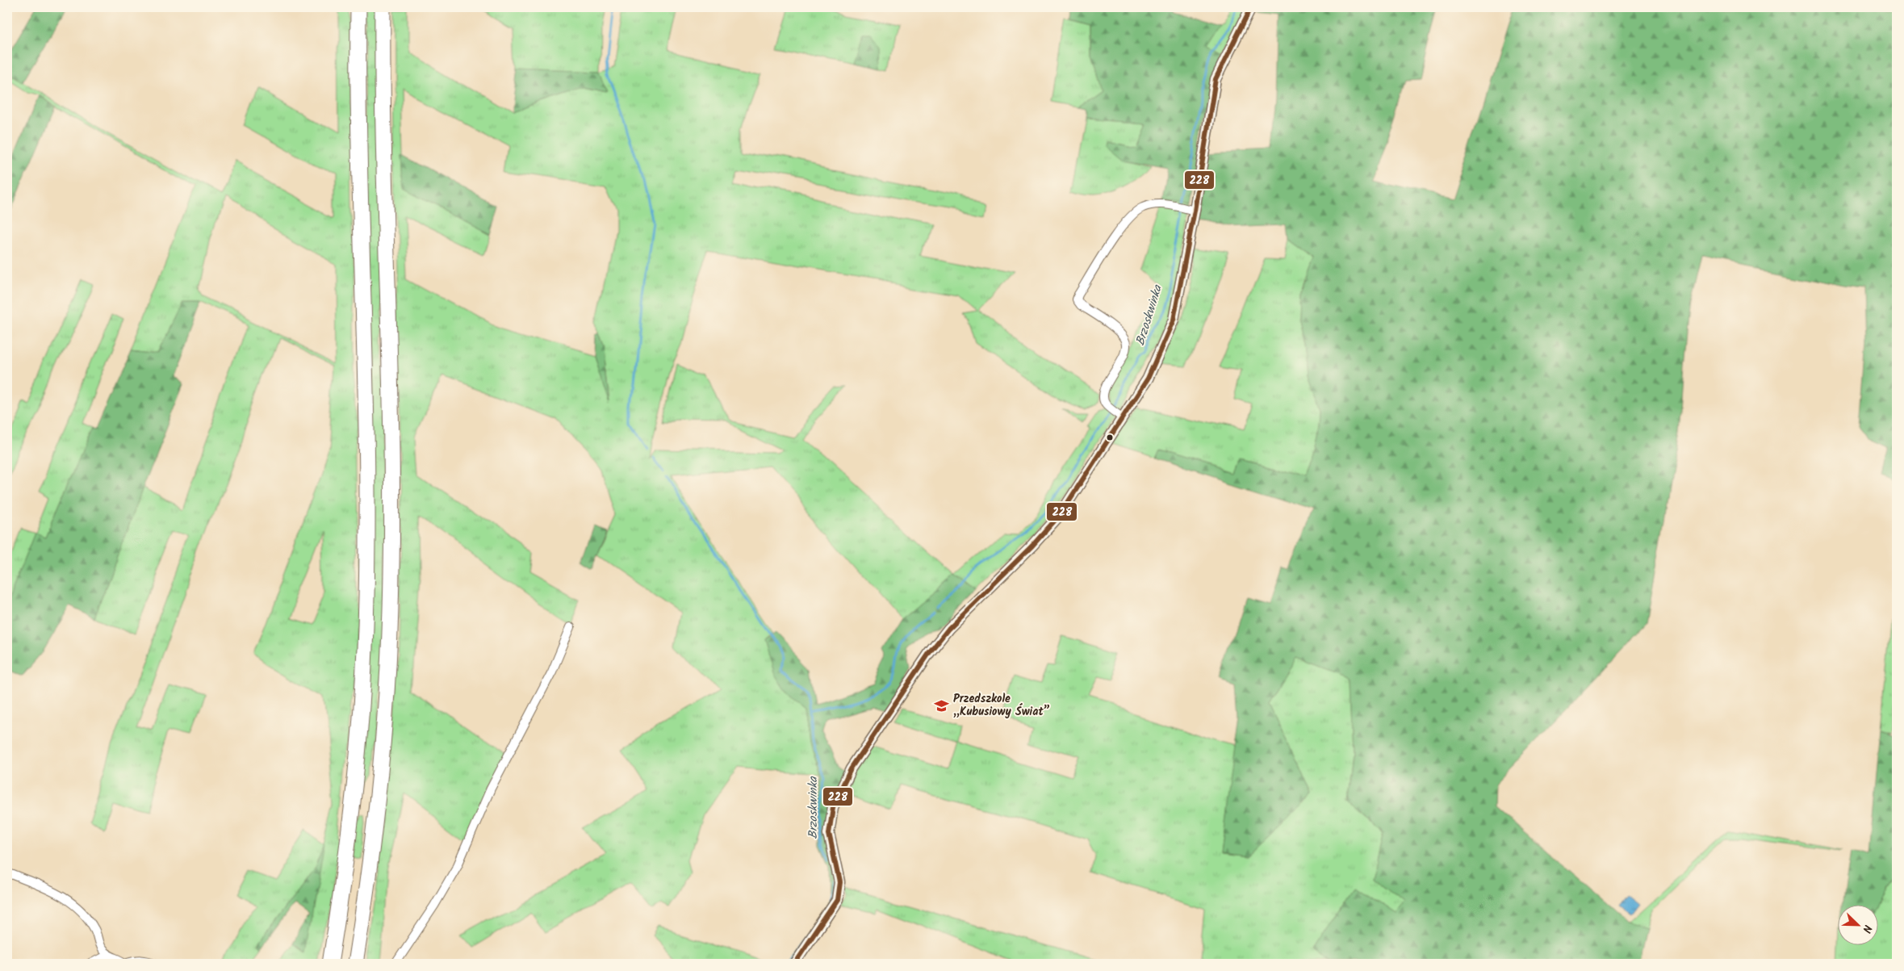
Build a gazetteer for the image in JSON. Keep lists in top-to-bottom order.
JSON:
{
  "water": ["Brzoskwinka"],
  "places": {
    "school or university": ["Przedszkole „Kubusiowy Świat”"]
  },
  "lines": ["transit line 228"],
  "north": "bottom right"
}
